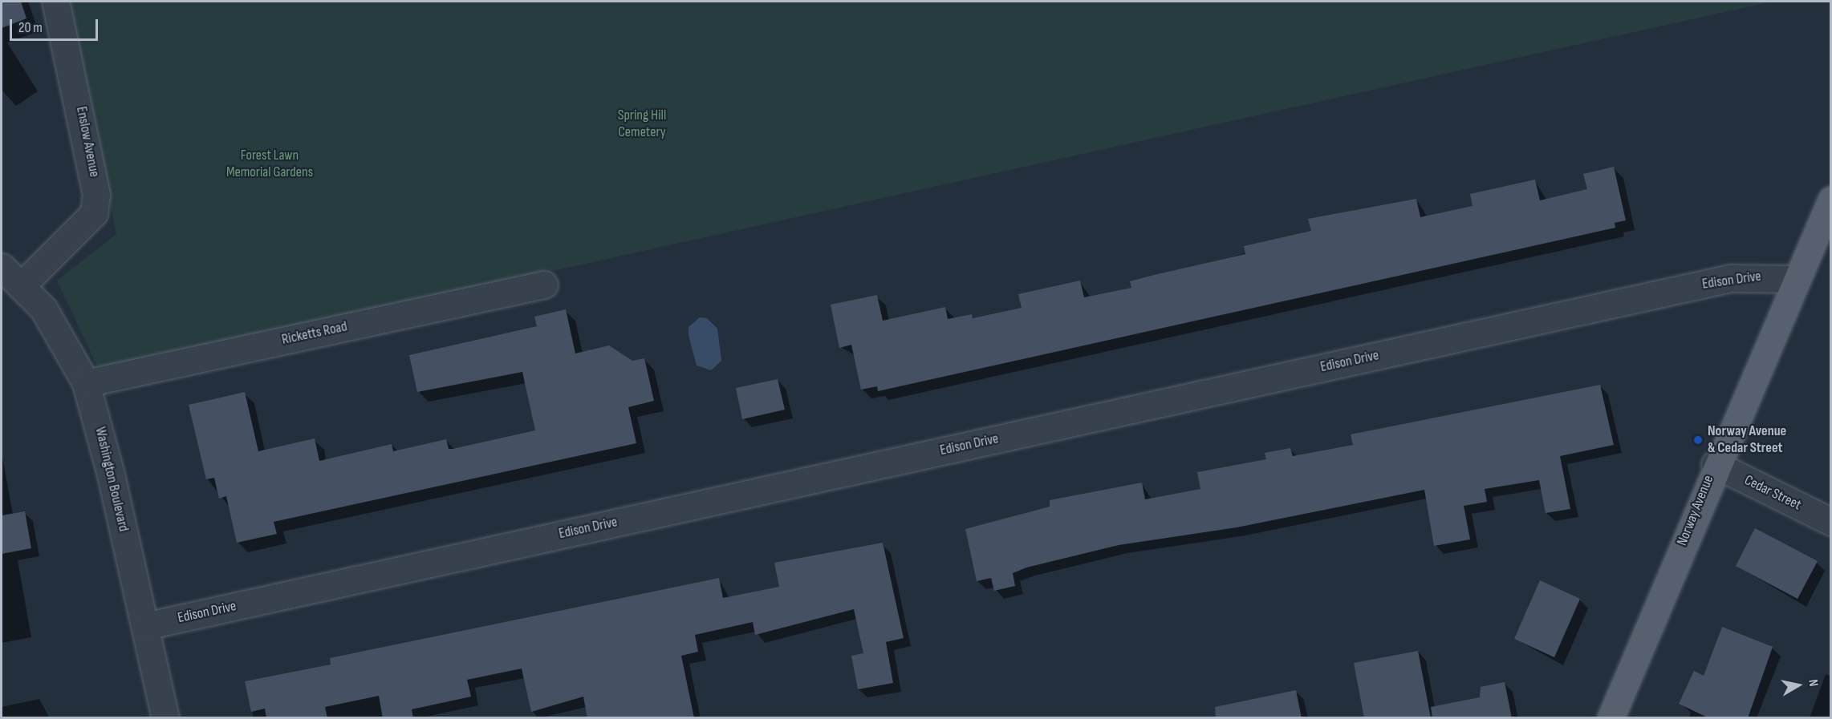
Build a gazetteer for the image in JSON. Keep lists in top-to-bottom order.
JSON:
{
  "streets": {
    "main road": ["Norway Avenue"],
    "street": [
      "Enslow Avenue",
      "Edison Drive",
      "Ricketts Road",
      "Washington Boulevard",
      "Cedar Street"
    ]
  },
  "crossings": [
    ["Enslow Avenue", "Washington Boulevard"],
    ["Edison Drive", "Washington Boulevard"],
    ["Edison Drive", "Norway Avenue"],
    ["Ricketts Road", "Washington Boulevard"],
    ["Cedar Street", "Norway Avenue"]
  ],
  "parks": ["Spring Hill Cemetery", "Forest Lawn Memorial Gardens"],
  "places": ["Norway Avenue & Cedar Street"],
  "scale_bar": "20 m",
  "north": "right"
}
